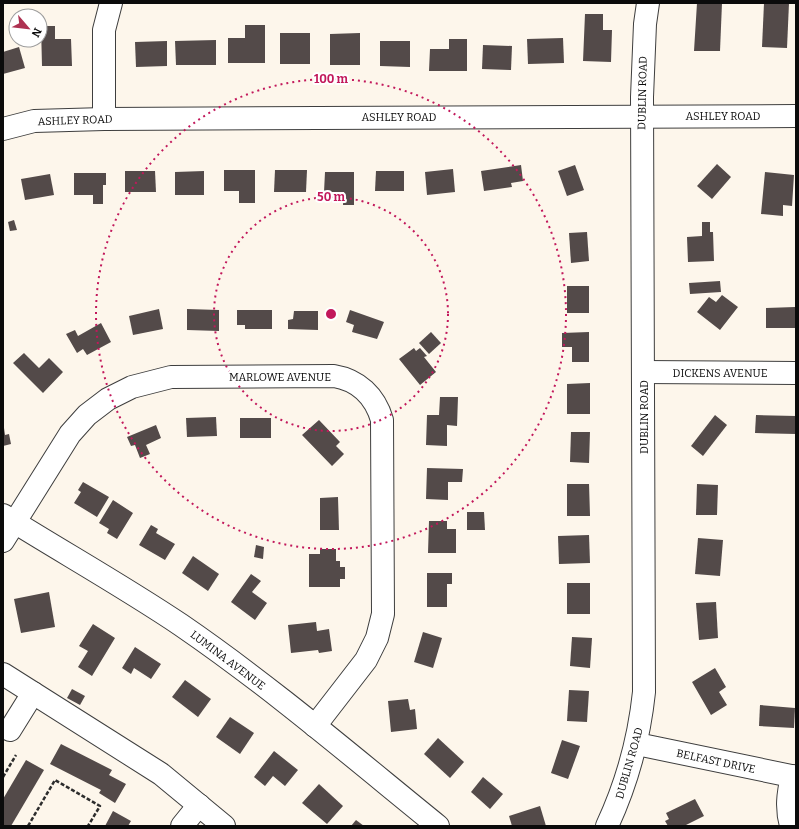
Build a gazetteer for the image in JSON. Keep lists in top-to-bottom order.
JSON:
{
  "streets": {
    "street": [
      "DUBLIN ROAD",
      "ASHLEY ROAD",
      "DICKENS AVENUE",
      "MARLOWE AVENUE",
      "LUMINA AVENUE",
      "BELFAST DRIVE"
    ]
  },
  "crossings": [
    ["DUBLIN ROAD", "ASHLEY ROAD"],
    ["DUBLIN ROAD", "DICKENS AVENUE"],
    ["DUBLIN ROAD", "BELFAST DRIVE"],
    ["MARLOWE AVENUE", "LUMINA AVENUE"]
  ],
  "north": "bottom right",
  "rings": ["100 m", "50 m"]
}
